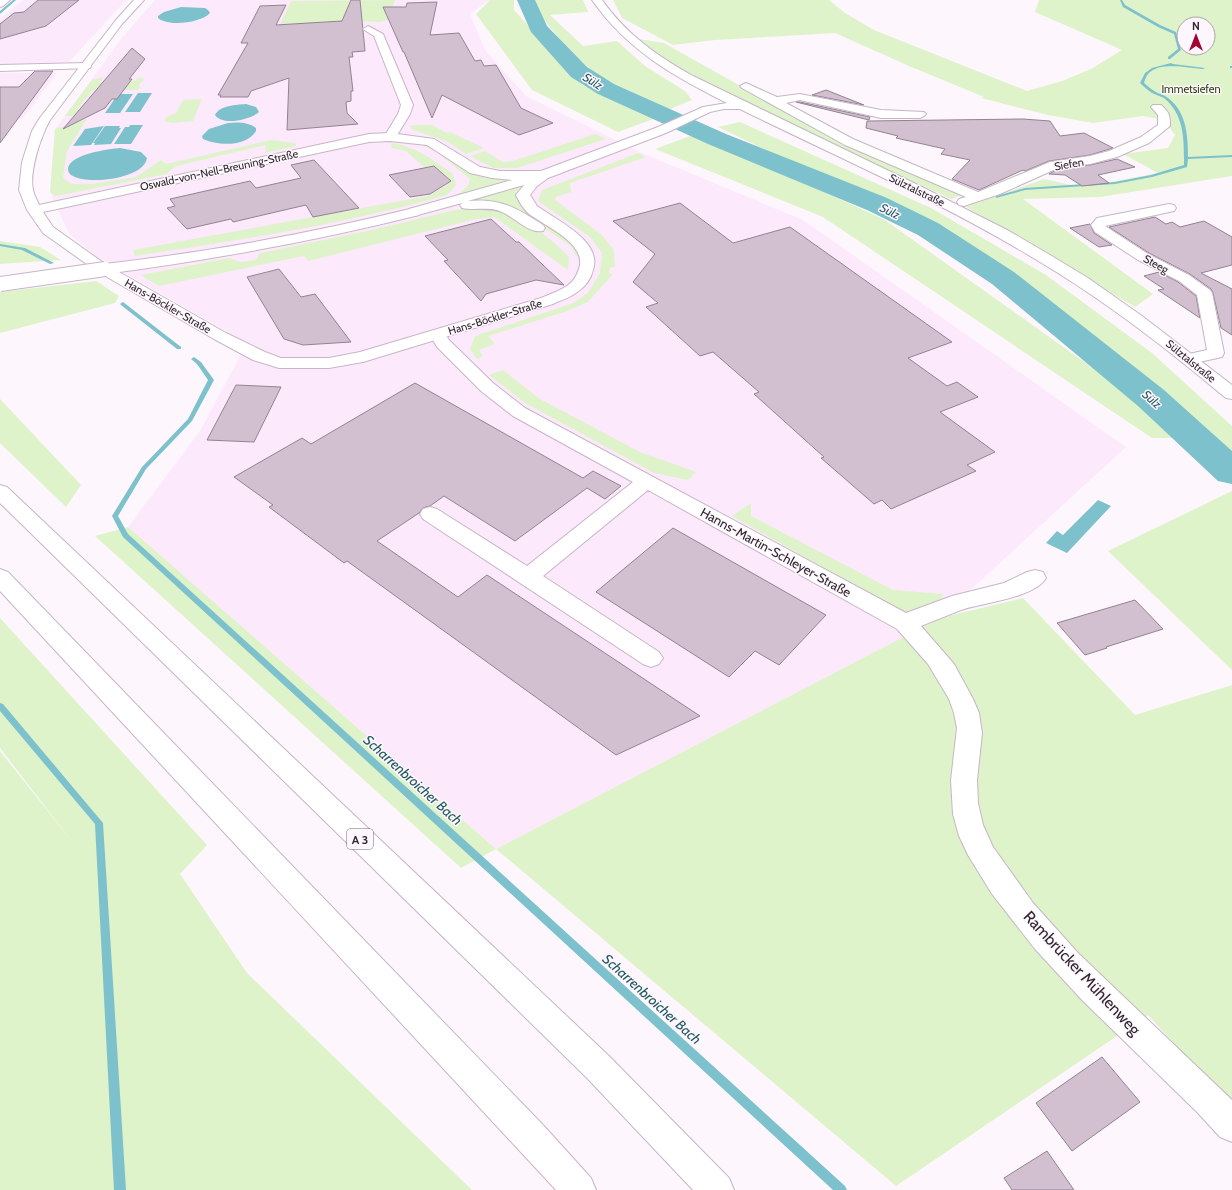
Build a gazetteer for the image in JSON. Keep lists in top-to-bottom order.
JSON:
{
  "streets": {
    "main road": [
      "Siefen",
      "Oswald-von-Nell-Breuning-Straße",
      "Sülztalstraße",
      "Steeg",
      "Hans-Böckler-Straße",
      "Hanns-Martin-Schleyer-Straße",
      "A 3",
      "Rambrücker Mühlenweg"
    ]
  },
  "crossings": [
    ["Siefen", "Sülztalstraße"],
    ["Oswald-von-Nell-Breuning-Straße", "Hans-Böckler-Straße"],
    ["Sülztalstraße", "Steeg"],
    ["Hans-Böckler-Straße", "Hanns-Martin-Schleyer-Straße"],
    ["Hanns-Martin-Schleyer-Straße", "Rambrücker Mühlenweg"]
  ],
  "water": ["Sülz", "Scharrenbroicher Bach"],
  "parks": ["Immetsiefen"],
  "north": "top"
}
